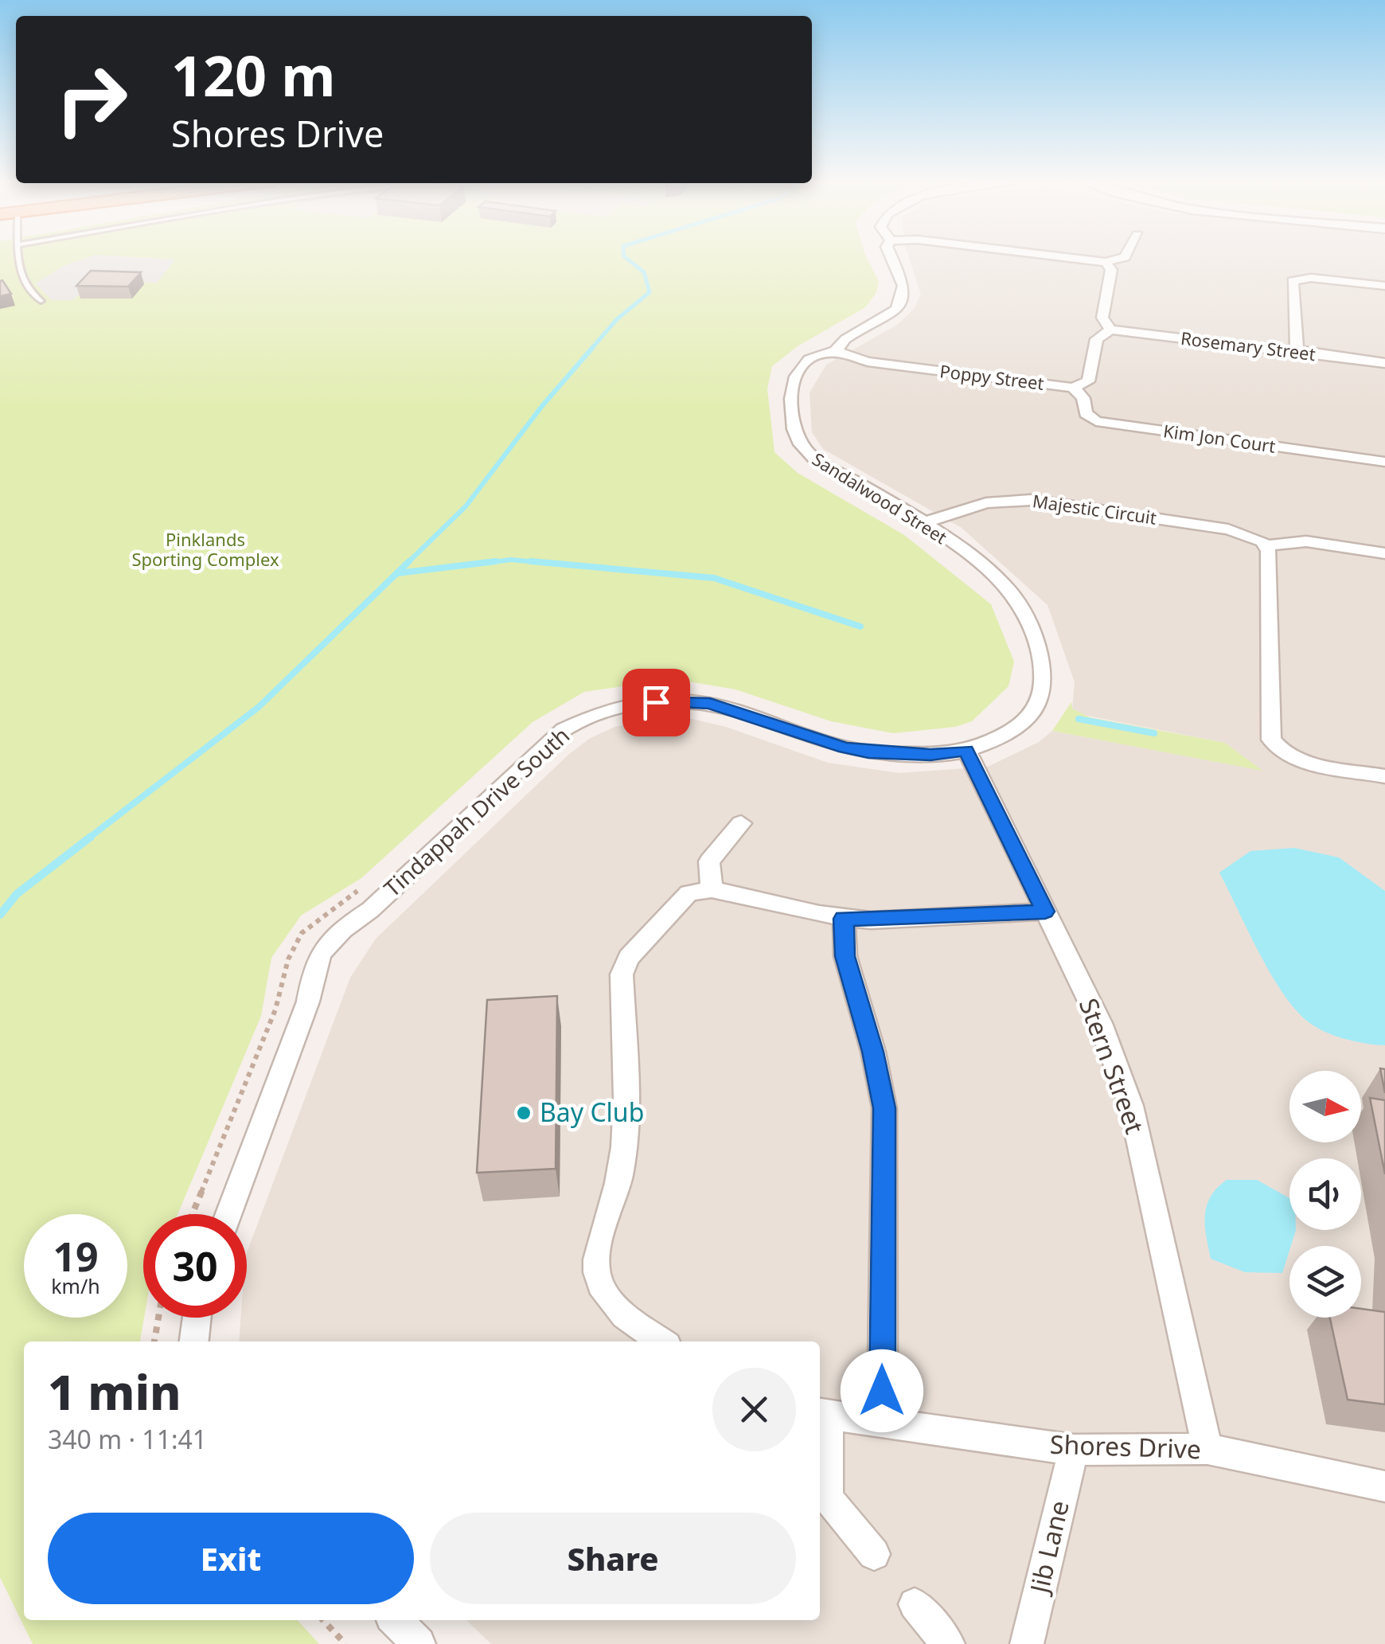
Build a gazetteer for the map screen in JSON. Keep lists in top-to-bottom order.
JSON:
{
  "streets": {
    "street": [
      "Rosemary Street",
      "Poppy Street",
      "Kim Jon Court",
      "Sandalwood Street",
      "Majestic Circuit",
      "Tindappah Drive South",
      "Stern Street",
      "Shores Drive",
      "Jib Lane"
    ]
  },
  "crossings": [
    ["Rosemary Street", "Poppy Street"],
    ["Poppy Street", "Kim Jon Court"],
    ["Poppy Street", "Sandalwood Street"],
    ["Sandalwood Street", "Majestic Circuit"],
    ["Sandalwood Street", "Tindappah Drive South"],
    ["Tindappah Drive South", "Stern Street"],
    ["Stern Street", "Shores Drive"],
    ["Shores Drive", "Jib Lane"]
  ],
  "parks": ["Pinklands Sporting Complex"],
  "places": ["Bay Club"],
  "north": "right",
  "page": {
    "turn": ["120 m", "Shores Drive"],
    "speed": "19 km/h",
    "limit": "30",
    "heading": ["1 min", "340 m · 11:41"],
    "buttons": ["Exit", "Share"]
  }
}
